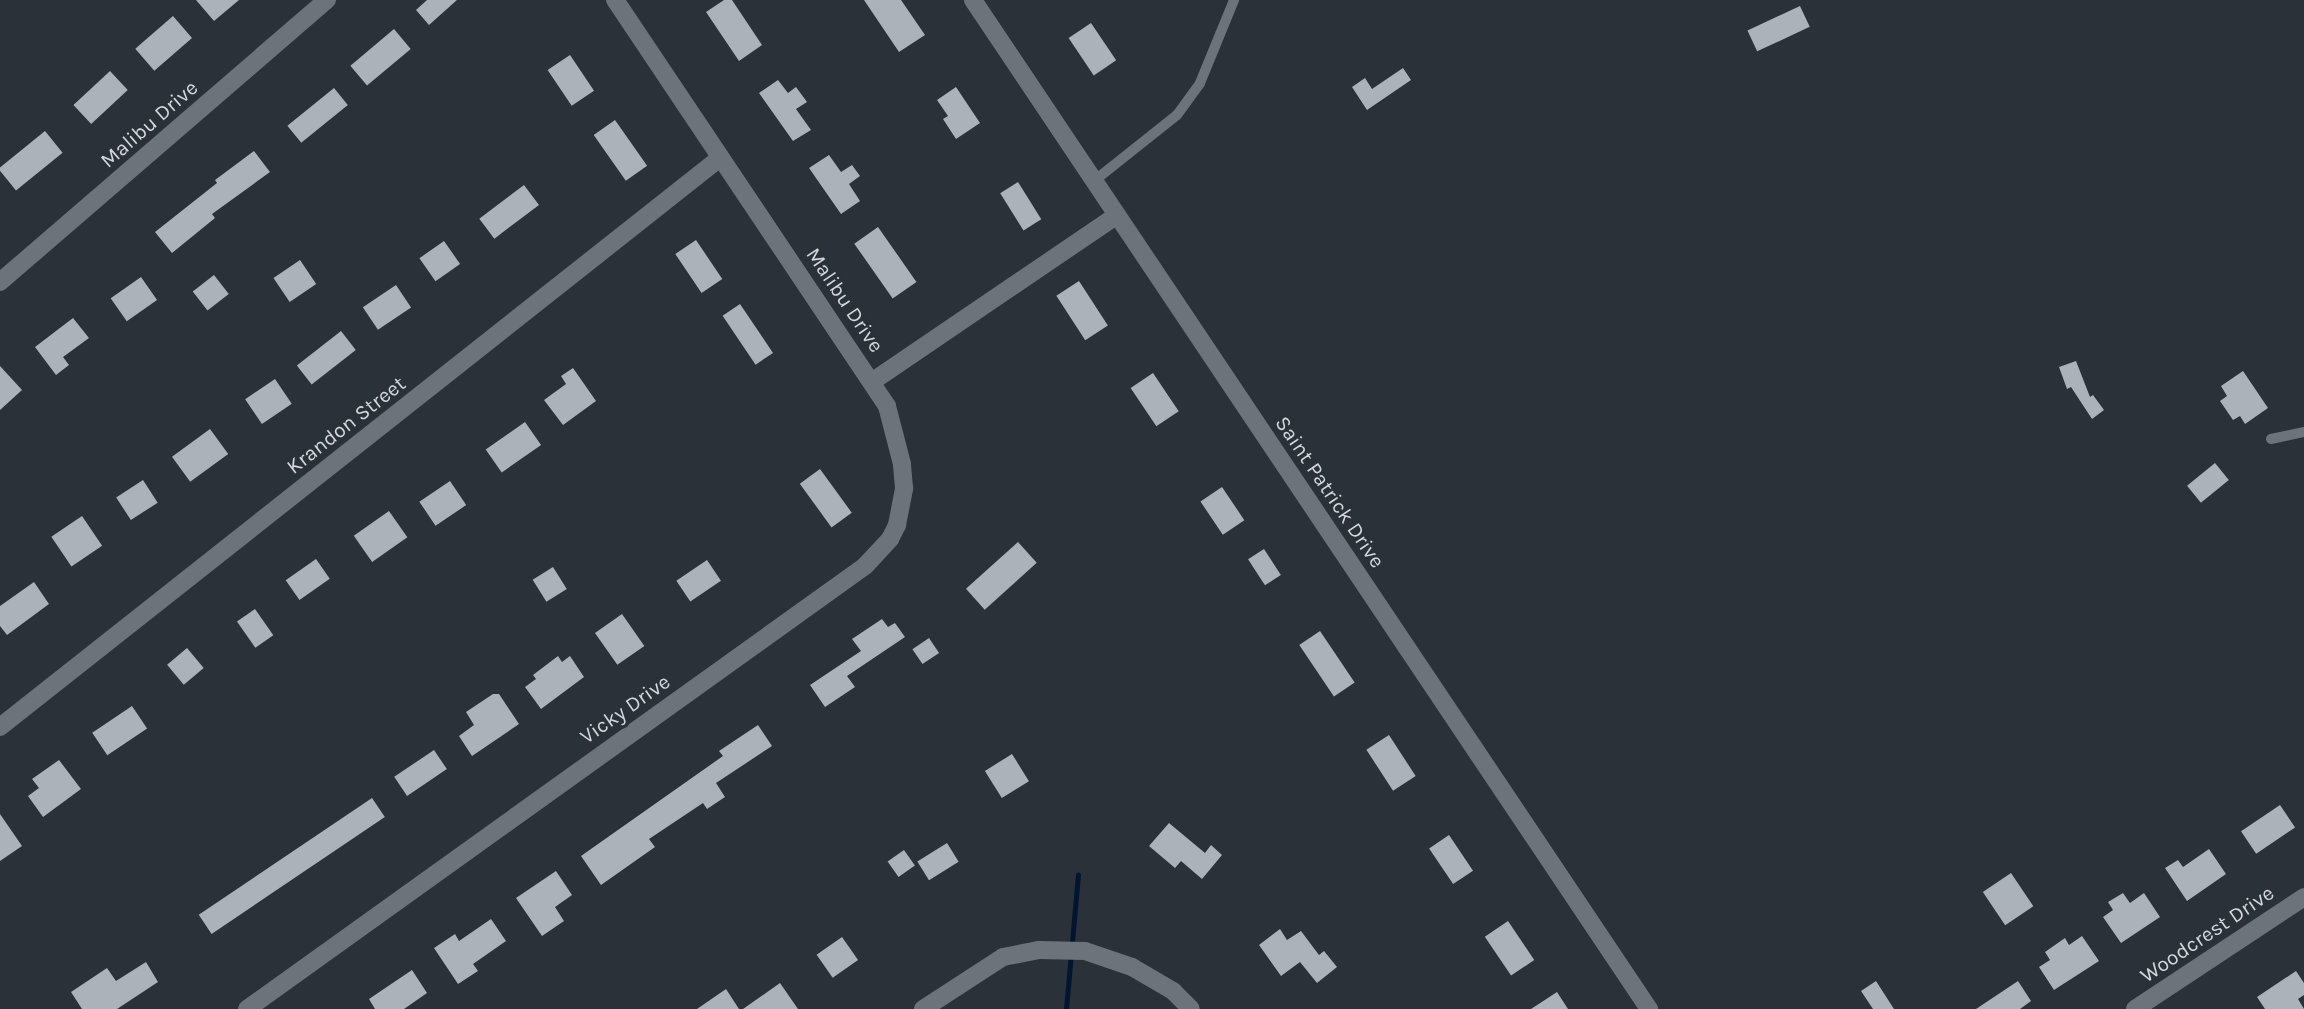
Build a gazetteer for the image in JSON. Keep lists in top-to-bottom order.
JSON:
{
  "streets": {
    "street": [
      "Malibu Drive",
      "Krandon Street",
      "Saint Patrick Drive",
      "Vicky Drive",
      "Woodcrest Drive"
    ]
  },
  "crossings": [
    ["Malibu Drive", "Krandon Street"],
    ["Malibu Drive", "Saint Patrick Drive"],
    ["Malibu Drive", "Vicky Drive"]
  ]
}
